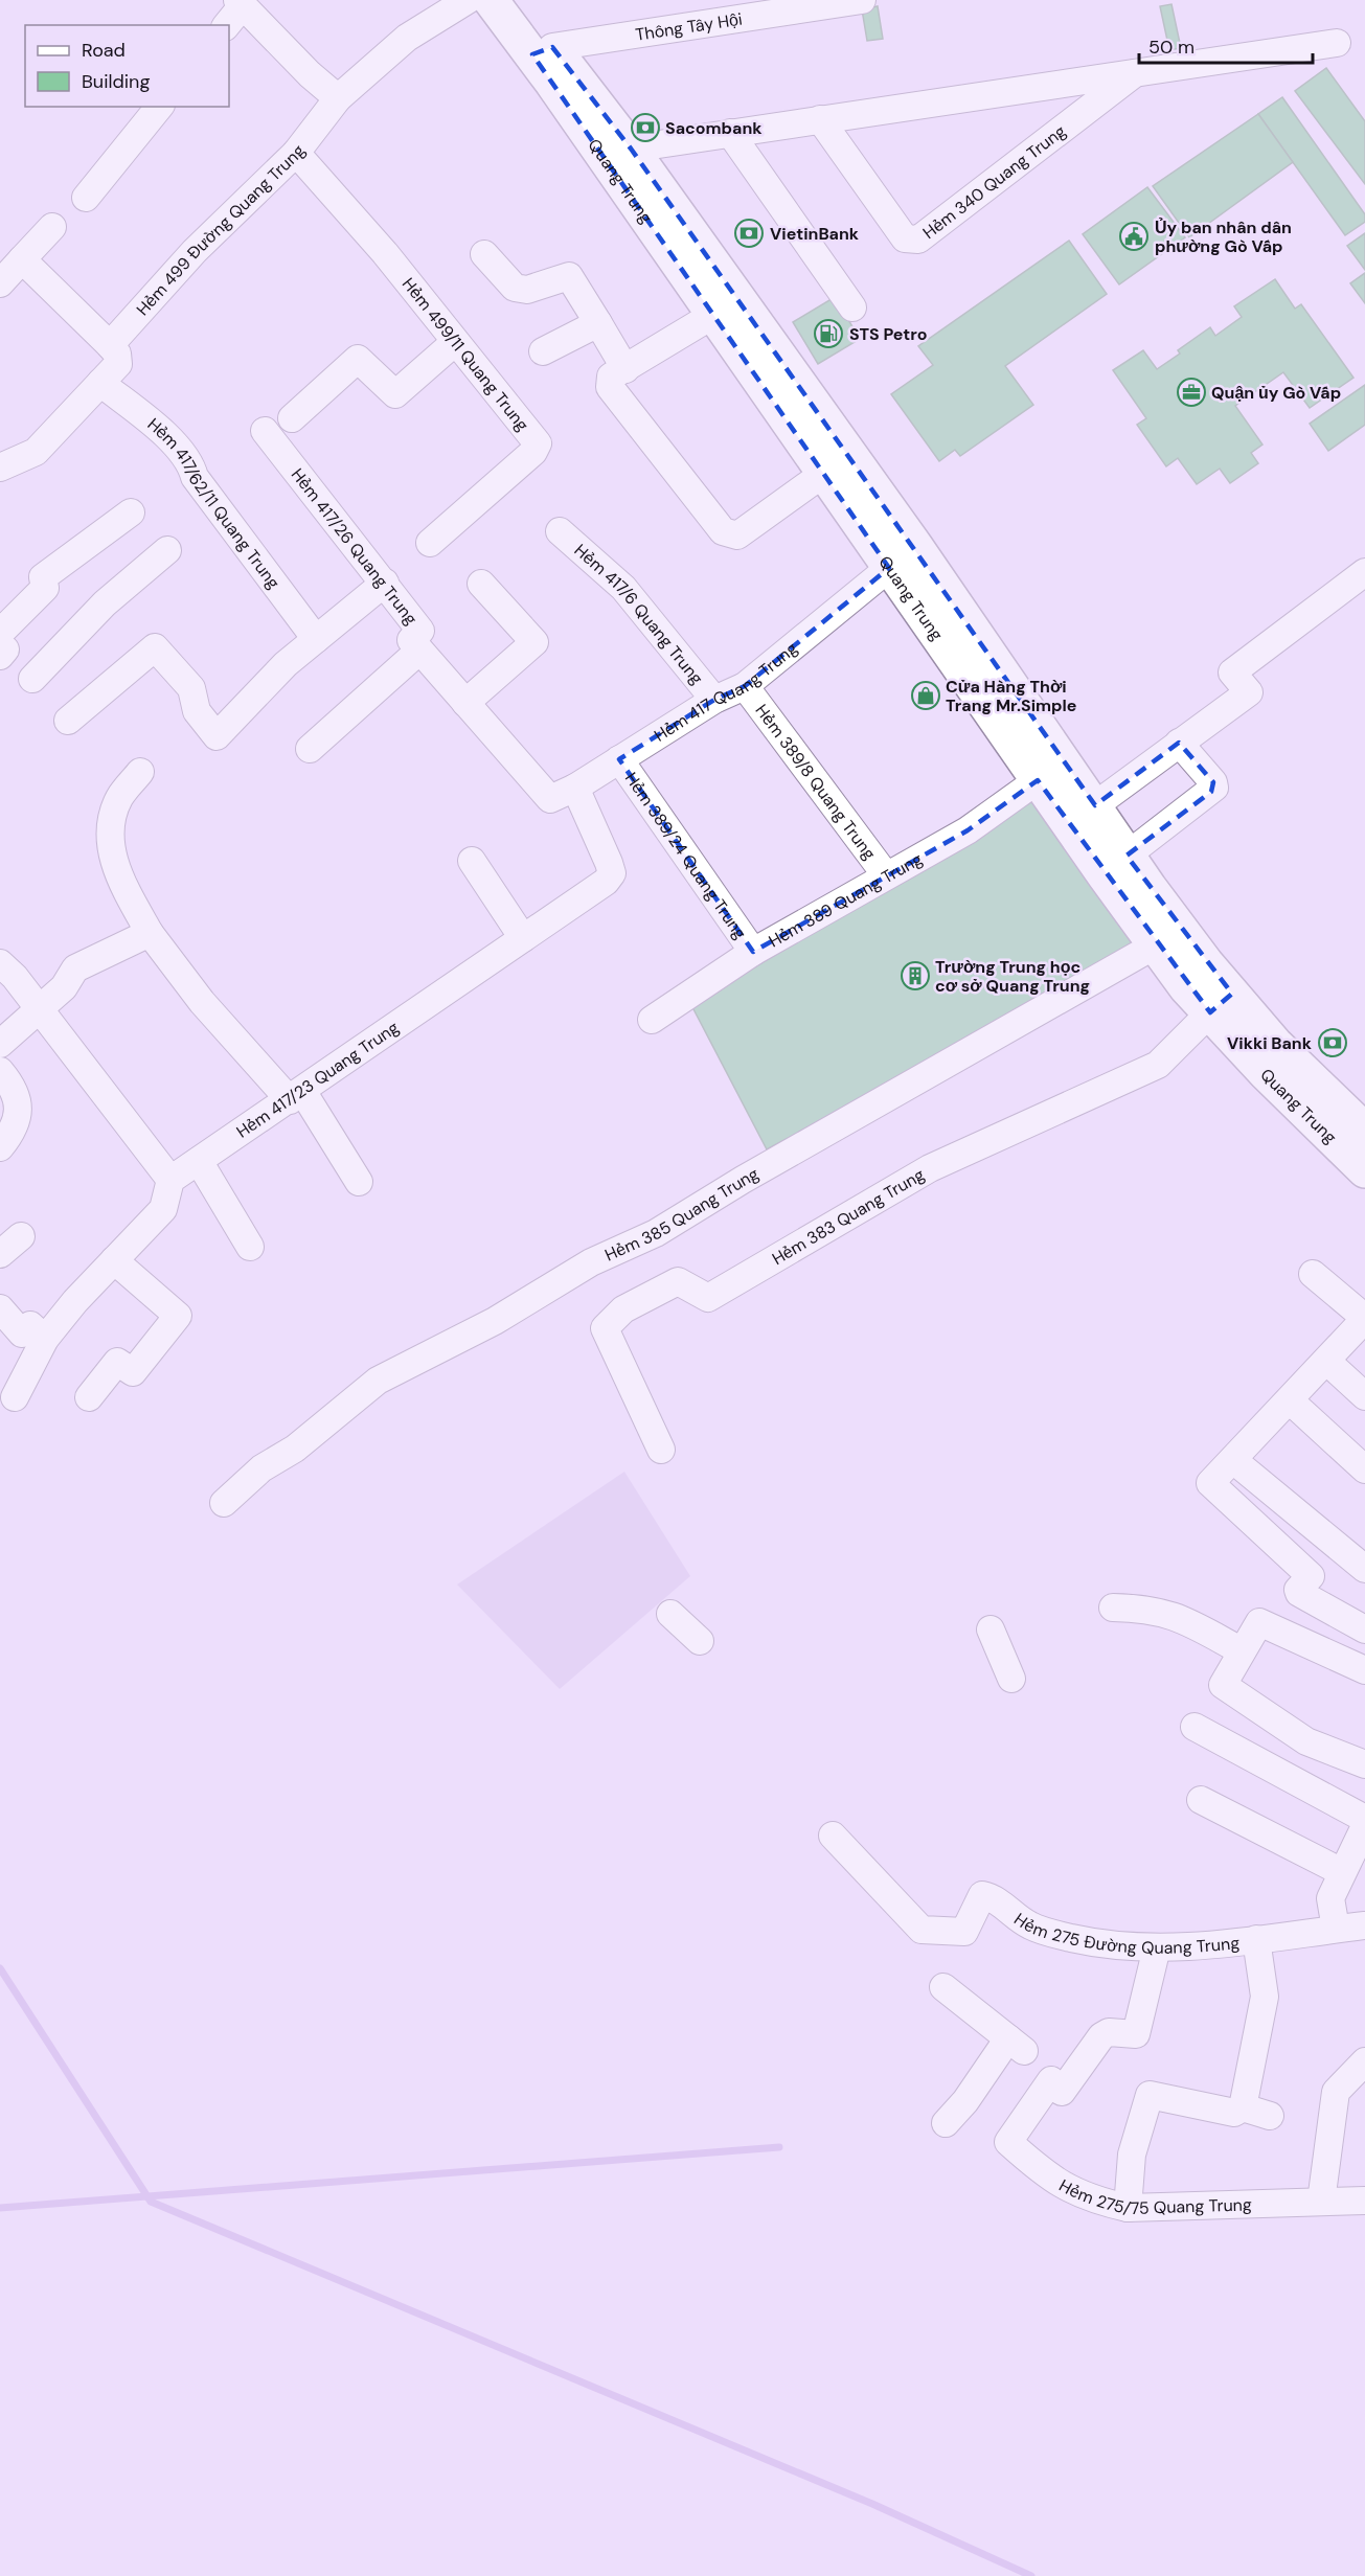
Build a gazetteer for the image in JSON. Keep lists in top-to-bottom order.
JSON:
{
  "streets": {
    "main road": ["Quang Trung"],
    "street": [
      "Thông Tây Hội",
      "Hẻm 340 Quang Trung",
      "Hẻm 499 Đường Quang Trung",
      "Hẻm 499/11 Quang Trung",
      "Hẻm 417/62/11 Quang Trung",
      "Hẻm 417/26 Quang Trung",
      "Hẻm 417/6 Quang Trung",
      "Hẻm 417 Quang Trung",
      "Hẻm 389/8 Quang Trung",
      "Hẻm 389/24 Quang Trung",
      "Hẻm 389 Quang Trung",
      "Hẻm 417/23 Quang Trung",
      "Hẻm 385 Quang Trung",
      "Hẻm 383 Quang Trung",
      "Hẻm 275 Đường Quang Trung",
      "Hẻm 275/75 Quang Trung"
    ]
  },
  "crossings": [
    ["Thông Tây Hội", "Quang Trung"],
    ["Quang Trung", "Hẻm 340 Quang Trung"],
    ["Quang Trung", "Hẻm 417 Quang Trung"],
    ["Quang Trung", "Hẻm 389 Quang Trung"],
    ["Quang Trung", "Hẻm 385 Quang Trung"],
    ["Quang Trung", "Hẻm 383 Quang Trung"],
    ["Hẻm 499 Đường Quang Trung", "Hẻm 499/11 Quang Trung"],
    ["Hẻm 417/6 Quang Trung", "Hẻm 417 Quang Trung"],
    ["Hẻm 417 Quang Trung", "Hẻm 389/8 Quang Trung"],
    ["Hẻm 417 Quang Trung", "Hẻm 389/24 Quang Trung"],
    ["Hẻm 417 Quang Trung", "Hẻm 417/23 Quang Trung"],
    ["Hẻm 389/8 Quang Trung", "Hẻm 389 Quang Trung"],
    ["Hẻm 389/24 Quang Trung", "Hẻm 389 Quang Trung"],
    ["Hẻm 275 Đường Quang Trung", "Hẻm 275/75 Quang Trung"]
  ],
  "places": {
    "bank": ["Sacombank", "VietinBank", "Vikki Bank"],
    "public building": ["Ủy ban nhân dân phường Gò Vấp"],
    "fuel station": ["STS Petro"],
    "office": ["Quận ủy Gò Vấp"],
    "shop": ["Cửa Hàng Thời Trang Mr.Simple"],
    "building": ["Trường Trung học cơ sở Quang Trung"]
  },
  "legend": ["Road", "Building"],
  "scale_bar": "50 m"
}
